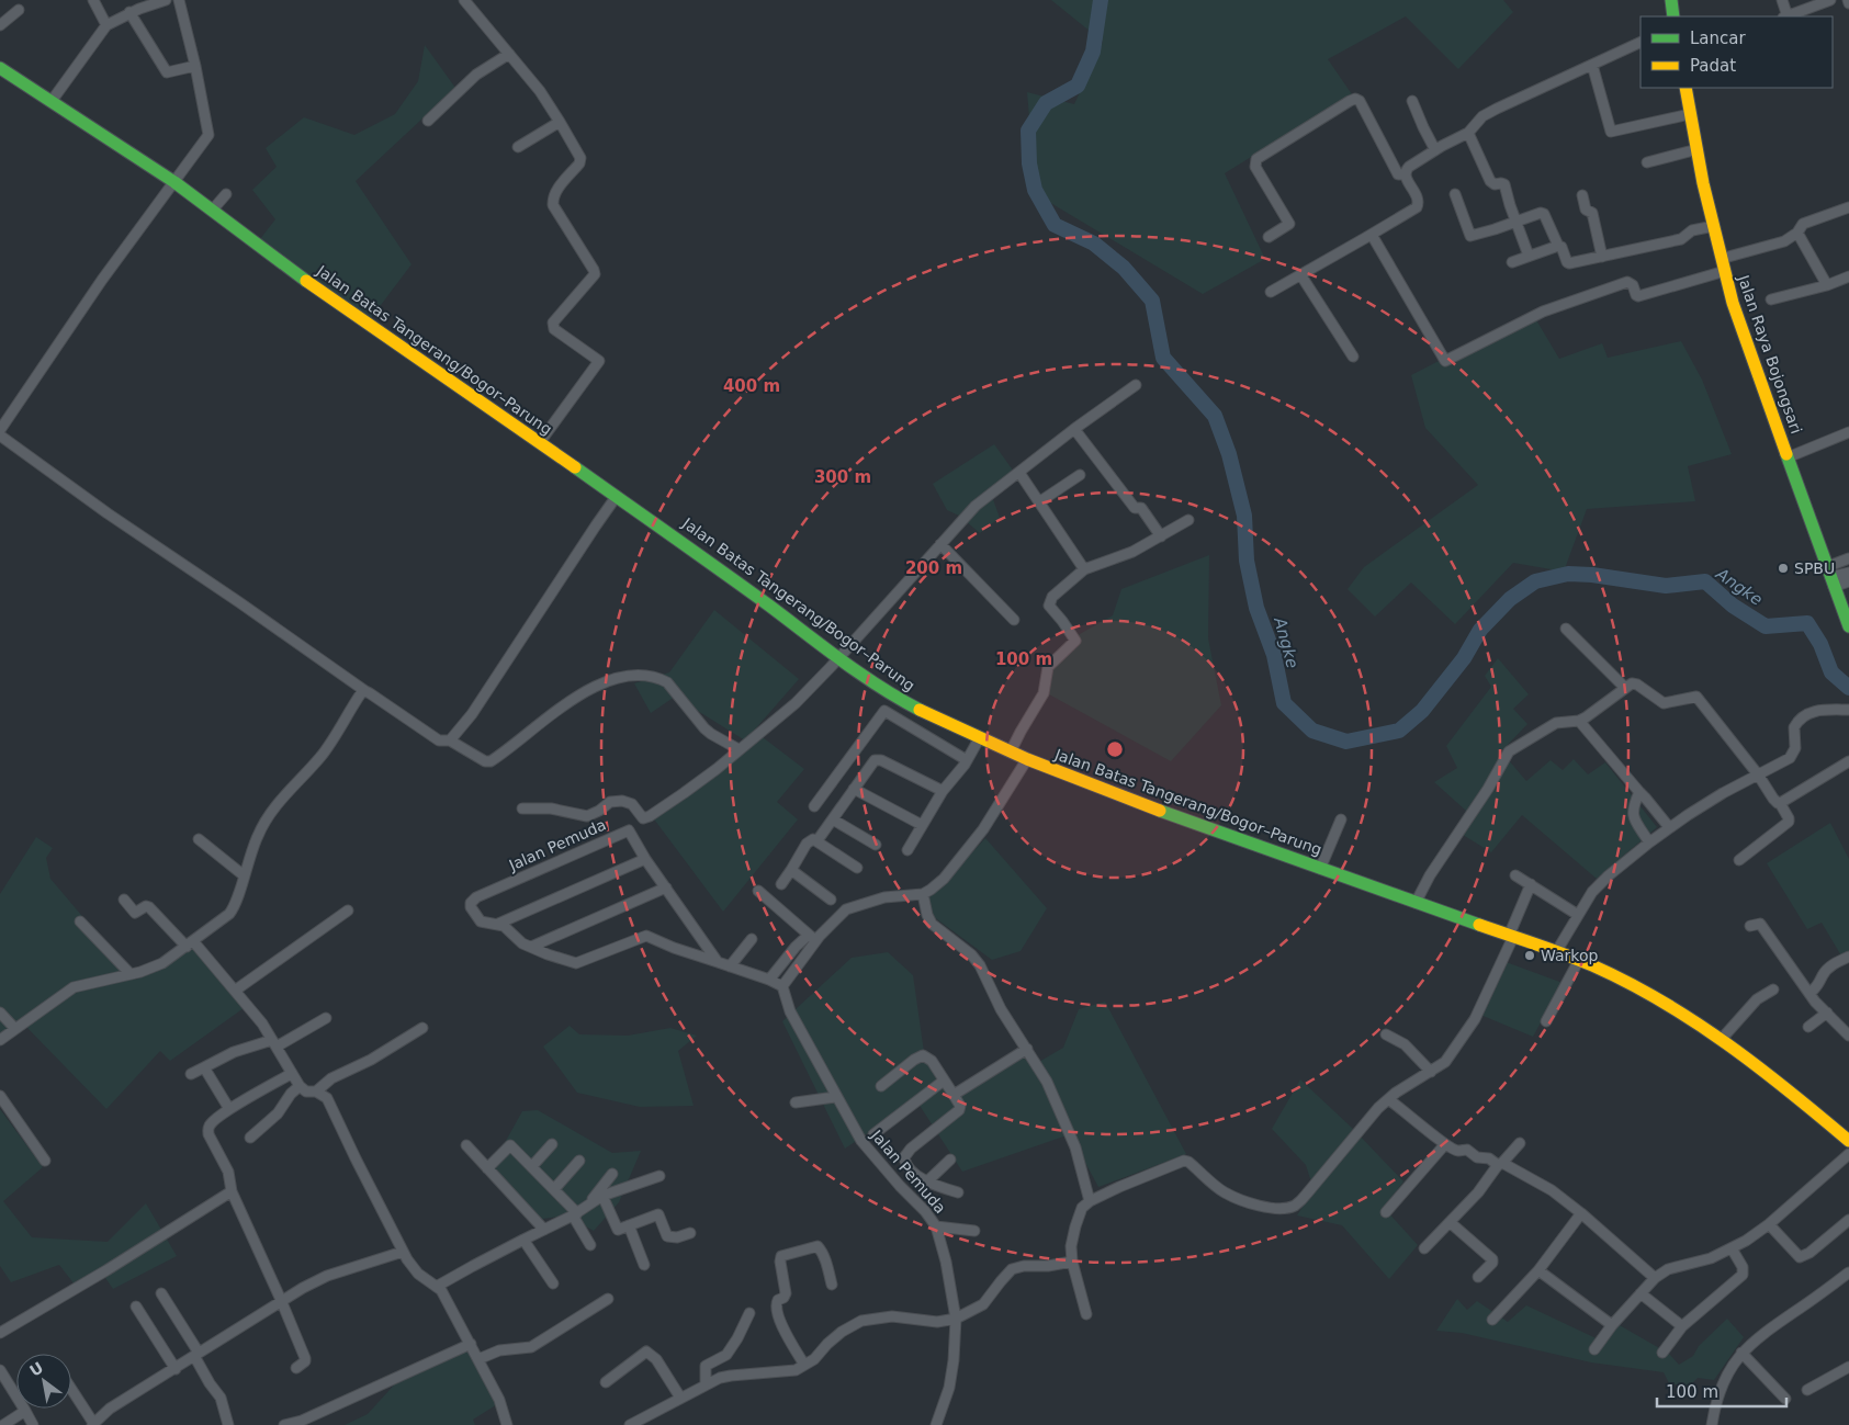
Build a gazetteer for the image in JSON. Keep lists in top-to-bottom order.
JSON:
{
  "streets": {
    "main road": ["Jalan Batas Tangerang/Bogor–Parung", "Jalan Raya Bojongsari"],
    "street": ["Jalan Pemuda"]
  },
  "water": ["Angke"],
  "places": ["SPBU", "Warkop"],
  "legend": ["Lancar", "Padat"],
  "scale_bar": "100 m",
  "north": "top left",
  "rings": [
    "400 m",
    "300 m",
    "200 m",
    "100 m"
  ]
}
